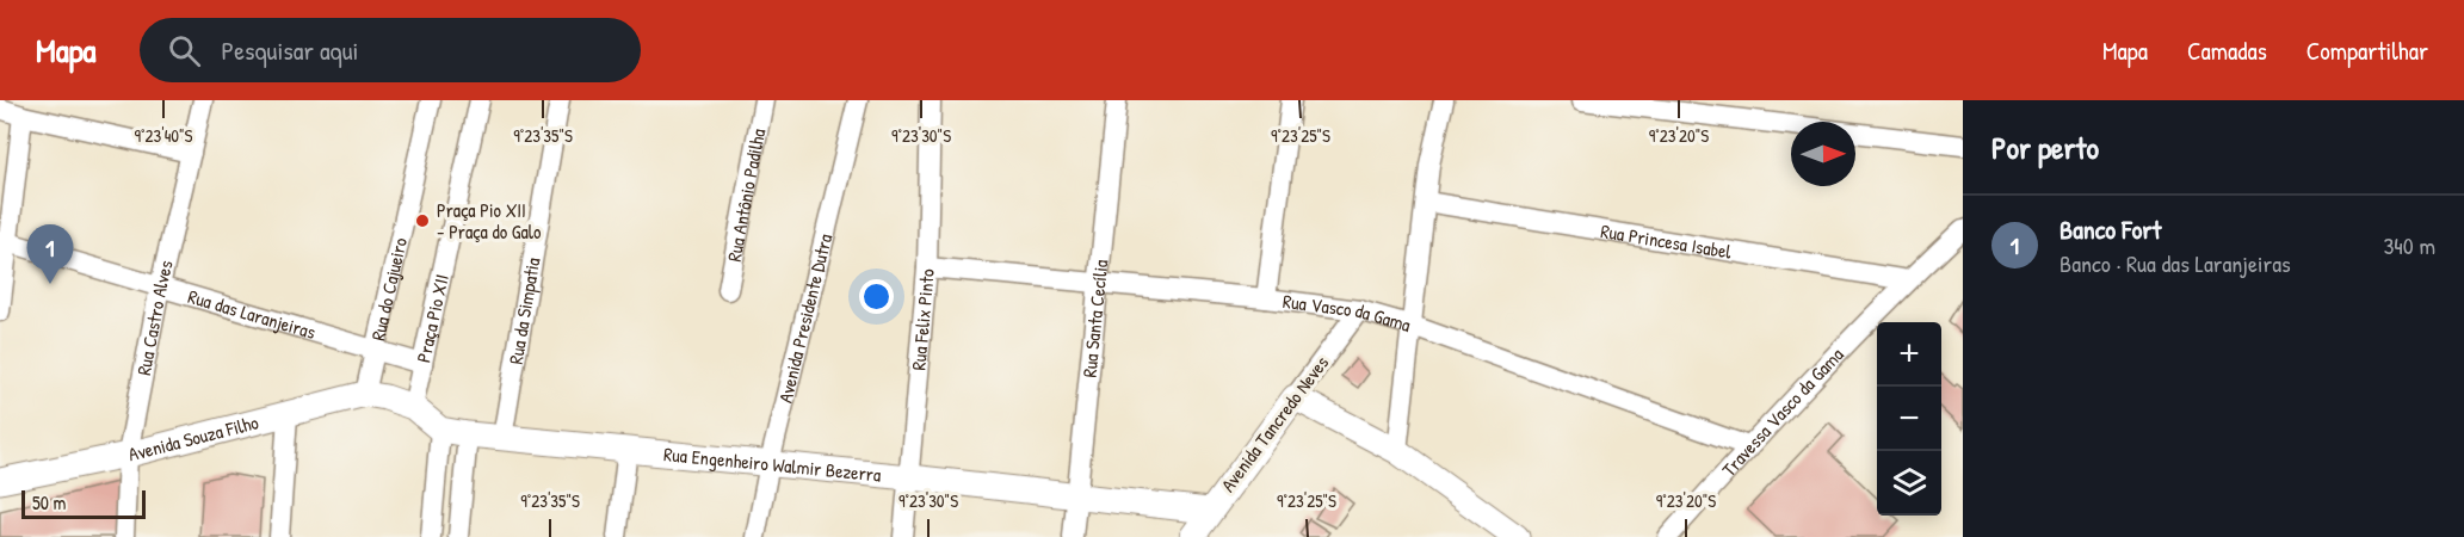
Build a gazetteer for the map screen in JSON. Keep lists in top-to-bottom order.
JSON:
{
  "streets": {
    "main road": ["Avenida Tancredo Neves", "Avenida Souza Filho", "Rua Engenheiro Walmir Bezerra"],
    "street": [
      "Rua Antônio Padilha",
      "Rua Princesa Isabel",
      "Rua do Cajueiro",
      "Rua da Simpatia",
      "Rua das Laranjeiras",
      "Rua Vasco da Gama",
      "Rua Castro Alves",
      "Praça Pio XII",
      "Avenida Presidente Dutra",
      "Rua Felix Pinto",
      "Rua Santa Cecília",
      "Travessa Vasco da Gama"
    ]
  },
  "crossings": [
    ["Rua Princesa Isabel", "Travessa Vasco da Gama"],
    ["Rua do Cajueiro", "Rua das Laranjeiras"],
    ["Rua do Cajueiro", "Avenida Souza Filho"],
    ["Rua do Cajueiro", "Rua Engenheiro Walmir Bezerra"],
    ["Rua da Simpatia", "Rua Engenheiro Walmir Bezerra"],
    ["Rua das Laranjeiras", "Rua Castro Alves"],
    ["Rua das Laranjeiras", "Praça Pio XII"],
    ["Rua Vasco da Gama", "Rua Felix Pinto"],
    ["Rua Vasco da Gama", "Rua Santa Cecília"],
    ["Rua Vasco da Gama", "Travessa Vasco da Gama"],
    ["Rua Vasco da Gama", "Avenida Tancredo Neves"],
    ["Rua Castro Alves", "Avenida Souza Filho"],
    ["Praça Pio XII", "Rua Engenheiro Walmir Bezerra"],
    ["Avenida Presidente Dutra", "Rua Engenheiro Walmir Bezerra"],
    ["Rua Felix Pinto", "Rua Engenheiro Walmir Bezerra"],
    ["Rua Santa Cecília", "Rua Engenheiro Walmir Bezerra"],
    ["Avenida Tancredo Neves", "Rua Engenheiro Walmir Bezerra"],
    ["Avenida Souza Filho", "Rua Engenheiro Walmir Bezerra"]
  ],
  "places": ["Praça Pio XII - Praça do Galo"],
  "scale_bar": "50 m",
  "north": "right",
  "page": {
    "header": "Mapa",
    "search": "Pesquisar aqui",
    "nav": ["Mapa", "Camadas", "Compartilhar"],
    "heading": "Por perto",
    "list": [
      {
        "mark": "1",
        "name": "Banco Fort",
        "note": "Banco · Rua das Laranjeiras",
        "value": "340 m"
      }
    ],
    "pins": "1",
    "map_buttons": ["+", "−"],
    "scale": "50 m"
  },
  "coordinates": [
    "9°23'40\"S",
    "9°23'35\"S",
    "9°23'30\"S",
    "9°23'25\"S",
    "9°23'20\"S"
  ]
}
